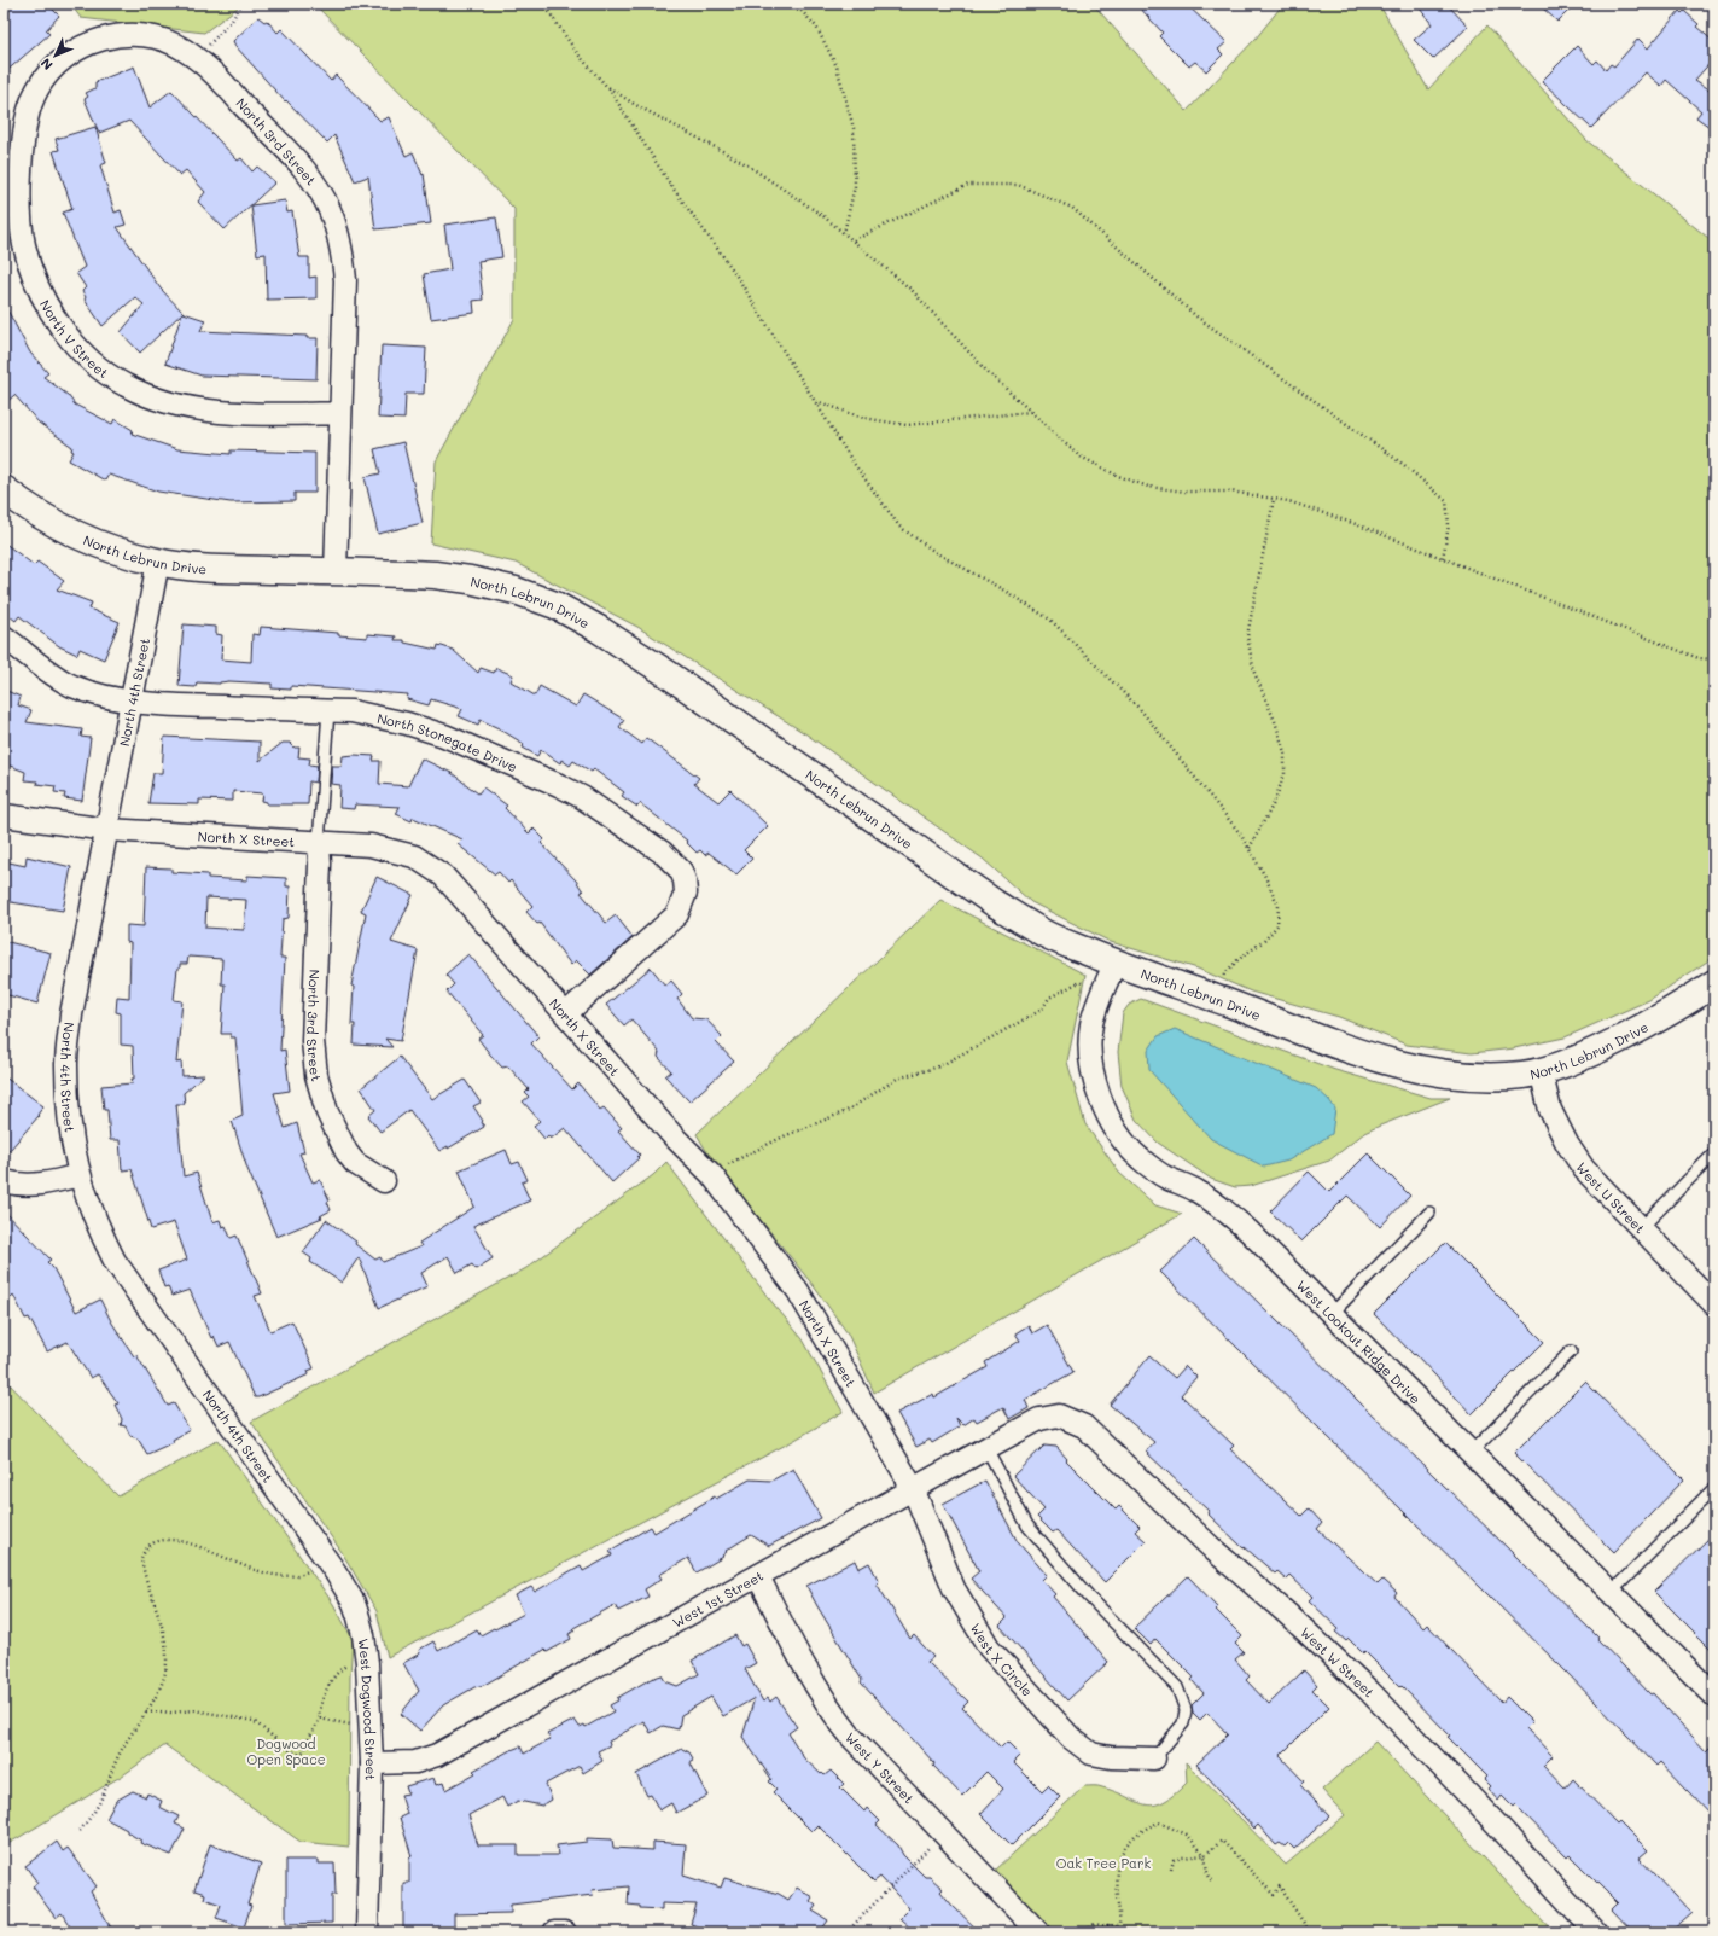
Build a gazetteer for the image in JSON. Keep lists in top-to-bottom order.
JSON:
{
  "streets": {
    "street": [
      "North 3rd Street",
      "North V Street",
      "North Lebrun Drive",
      "North 4th Street",
      "North Stonegate Drive",
      "North X Street",
      "West U Street",
      "West Lookout Ridge Drive",
      "West 1st Street",
      "West X Circle",
      "West W Street",
      "West Dogwood Street",
      "West Y Street"
    ]
  },
  "crossings": [
    ["North 3rd Street", "North V Street"],
    ["North 3rd Street", "North Lebrun Drive"],
    ["North 3rd Street", "North X Street"],
    ["North Lebrun Drive", "North 4th Street"],
    ["North Lebrun Drive", "West U Street"],
    ["North Lebrun Drive", "West Lookout Ridge Drive"],
    ["North 4th Street", "North Stonegate Drive"],
    ["North 4th Street", "North X Street"],
    ["North 4th Street", "West Dogwood Street"],
    ["North Stonegate Drive", "North X Street"],
    ["North X Street", "West 1st Street"],
    ["North X Street", "West X Circle"],
    ["West 1st Street", "West X Circle"],
    ["West 1st Street", "West W Street"],
    ["West 1st Street", "West Dogwood Street"],
    ["West 1st Street", "West Y Street"]
  ],
  "parks": ["Dogwood Open Space", "Oak Tree Park"],
  "north": "bottom left"
}
